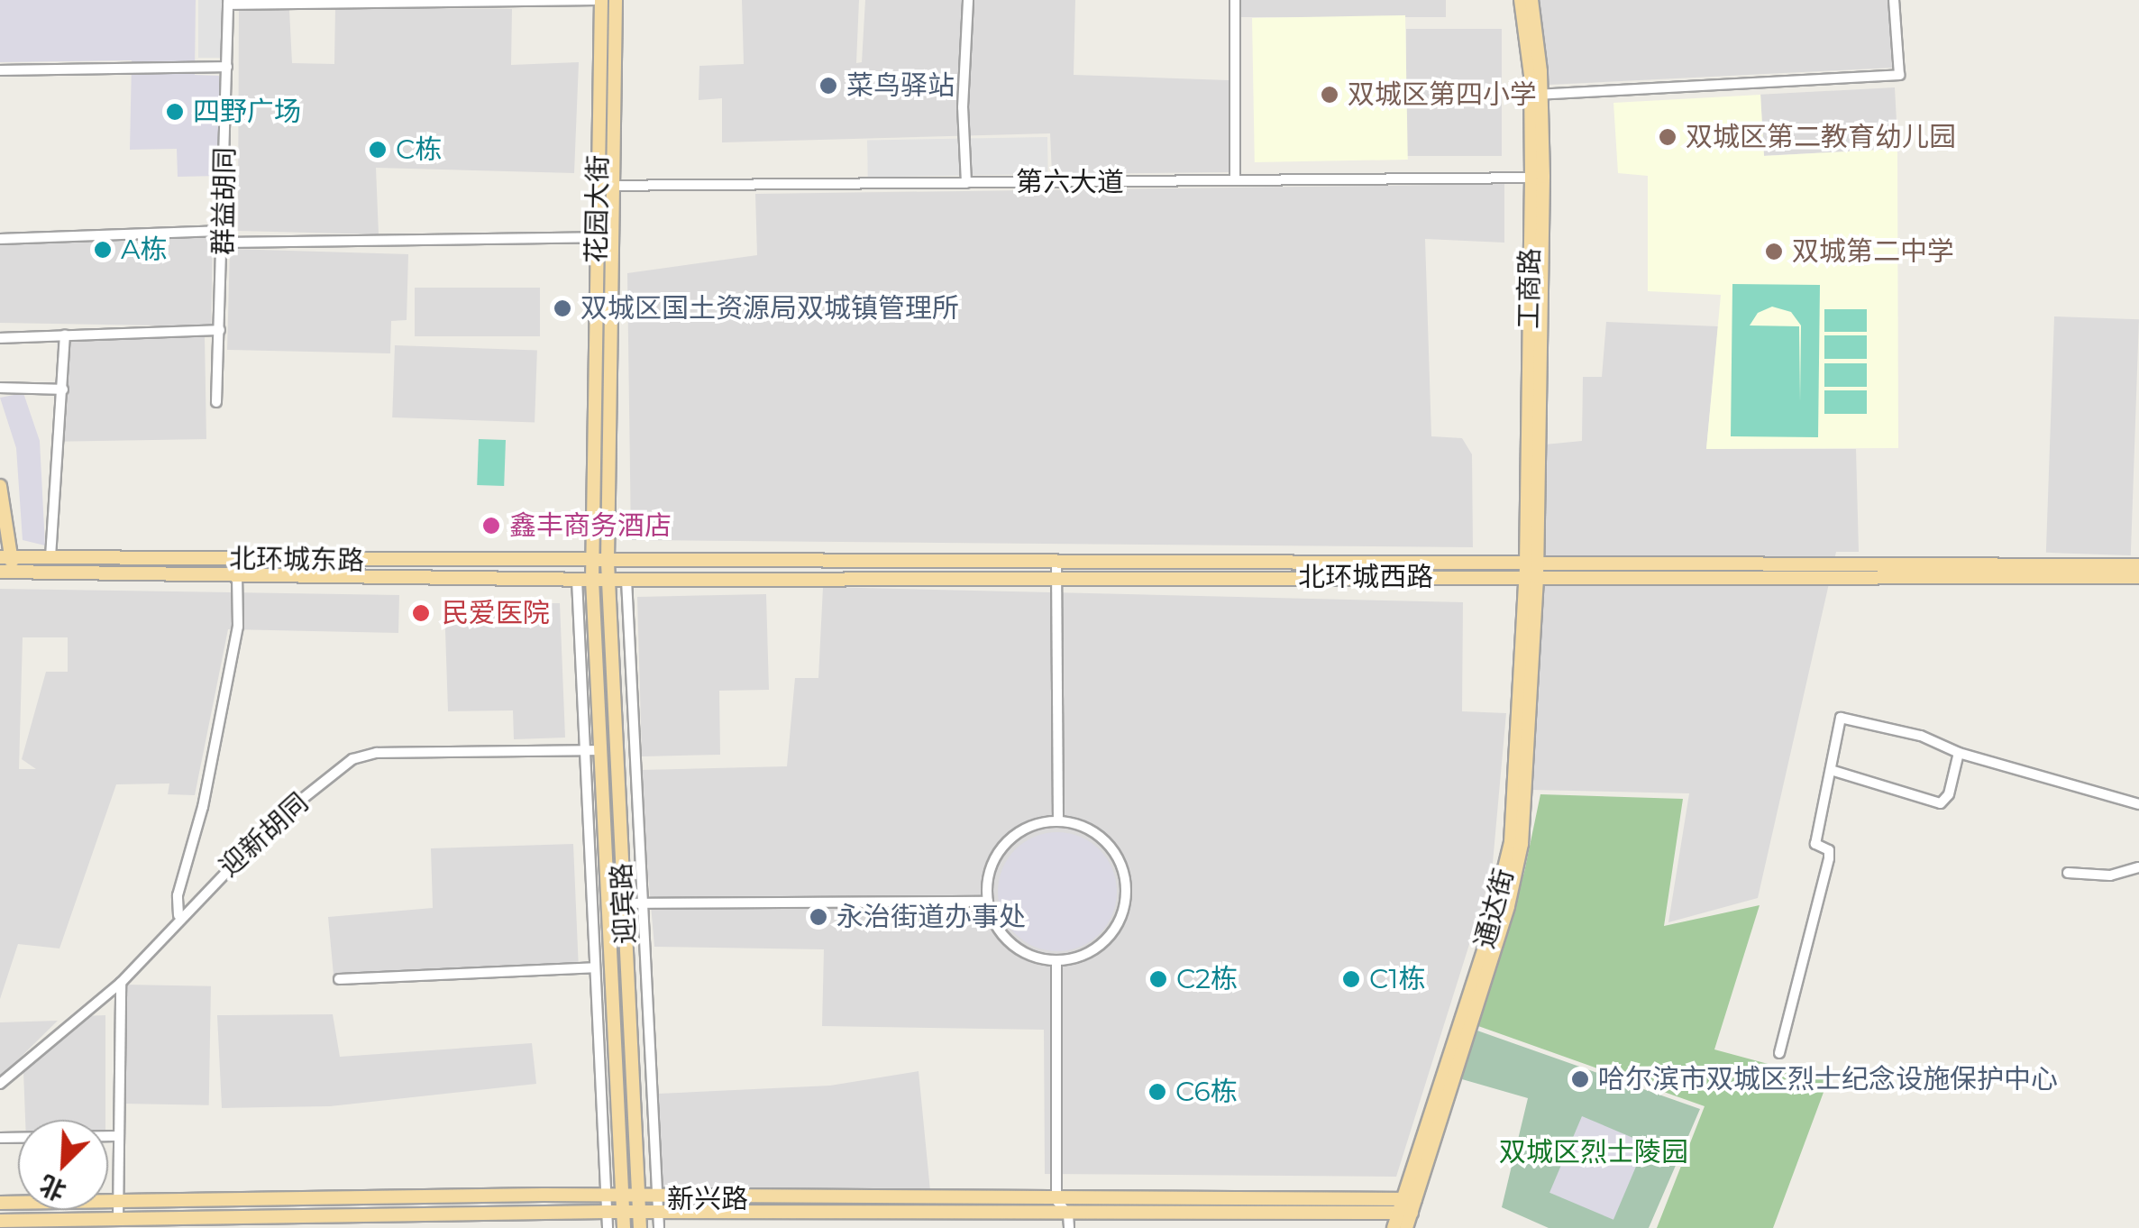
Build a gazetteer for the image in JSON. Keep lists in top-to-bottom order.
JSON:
{
  "streets": {
    "main road": [
      "花园大街",
      "工商路",
      "北环城东路",
      "北环城西路",
      "迎宾路",
      "通达街",
      "新兴路"
    ],
    "street": ["第六大道", "群益胡同", "迎新胡同"]
  },
  "crossings": [
    ["第六大道", "花园大街"],
    ["第六大道", "工商路"],
    ["花园大街", "北环城东路"],
    ["花园大街", "北环城西路"],
    ["花园大街", "迎宾路"],
    ["工商路", "北环城西路"],
    ["工商路", "通达街"],
    ["北环城东路", "北环城西路"],
    ["北环城东路", "迎宾路"],
    ["北环城西路", "迎宾路"],
    ["北环城西路", "通达街"],
    ["迎新胡同", "迎宾路"],
    ["迎宾路", "新兴路"],
    ["通达街", "新兴路"]
  ],
  "parks": ["双城区烈士陵园"],
  "places": [
    "菜鸟驿站",
    "双城区第四小学",
    "四野广场",
    "双城区第二教育幼儿园",
    "C栋",
    "A栋",
    "双城第二中学",
    "双城区国土资源局双城镇管理所",
    "鑫丰商务酒店",
    "民爱医院",
    "永治街道办事处",
    "C2栋",
    "C1栋",
    "哈尔滨市双城区烈士纪念设施保护中心",
    "C6栋"
  ],
  "north": "bottom left"
}
